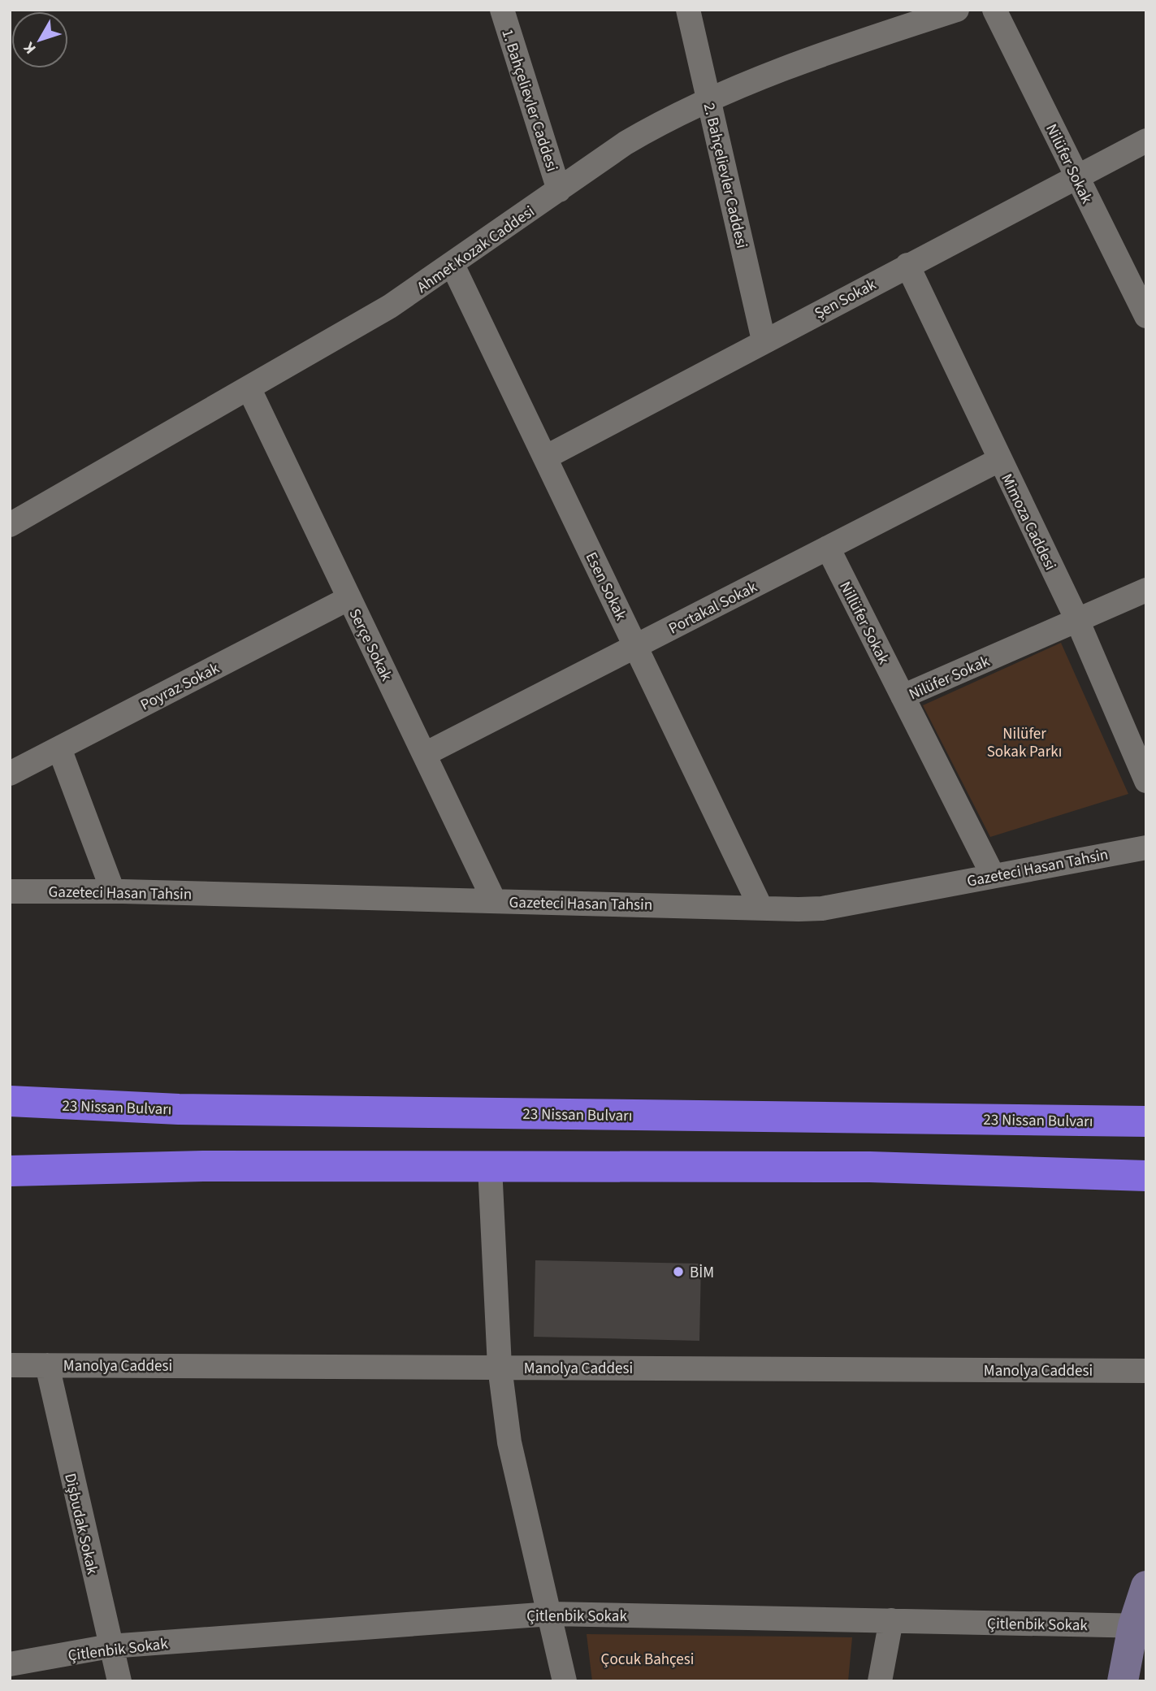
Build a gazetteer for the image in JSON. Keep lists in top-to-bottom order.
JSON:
{
  "streets": {
    "highway": ["23 Nissan Bulvarı"],
    "street": [
      "1. Bahçelievler Caddesi",
      "Nilüfer Sokak",
      "2. Bahçelievler Caddesi",
      "Ahmet Kozak Caddesi",
      "Şen Sokak",
      "Mimoza Caddesi",
      "Esen Sokak",
      "Portakal Sokak",
      "Nillüfer Sokak",
      "Serçe Sokak",
      "Poyraz Sokak",
      "Gazeteci Hasan Tahsin",
      "Manolya Caddesi",
      "Dişbudak Sokak",
      "Çitlenbik Sokak"
    ]
  },
  "crossings": [
    ["1. Bahçelievler Caddesi", "Ahmet Kozak Caddesi"],
    ["Nilüfer Sokak", "Şen Sokak"],
    ["Nilüfer Sokak", "Mimoza Caddesi"],
    ["Nilüfer Sokak", "Nillüfer Sokak"],
    ["Nilüfer Sokak", "Gazeteci Hasan Tahsin"],
    ["2. Bahçelievler Caddesi", "Ahmet Kozak Caddesi"],
    ["2. Bahçelievler Caddesi", "Şen Sokak"],
    ["Ahmet Kozak Caddesi", "Esen Sokak"],
    ["Ahmet Kozak Caddesi", "Serçe Sokak"],
    ["Şen Sokak", "Mimoza Caddesi"],
    ["Şen Sokak", "Esen Sokak"],
    ["Mimoza Caddesi", "Portakal Sokak"],
    ["Esen Sokak", "Portakal Sokak"],
    ["Esen Sokak", "Gazeteci Hasan Tahsin"],
    ["Portakal Sokak", "Nillüfer Sokak"],
    ["Portakal Sokak", "Serçe Sokak"],
    ["Serçe Sokak", "Poyraz Sokak"],
    ["Serçe Sokak", "Gazeteci Hasan Tahsin"],
    ["Manolya Caddesi", "Dişbudak Sokak"],
    ["Dişbudak Sokak", "Çitlenbik Sokak"]
  ],
  "parks": ["Nilüfer Sokak Parkı", "Çocuk Bahçesi"],
  "places": ["BİM"],
  "north": "bottom left"
}
